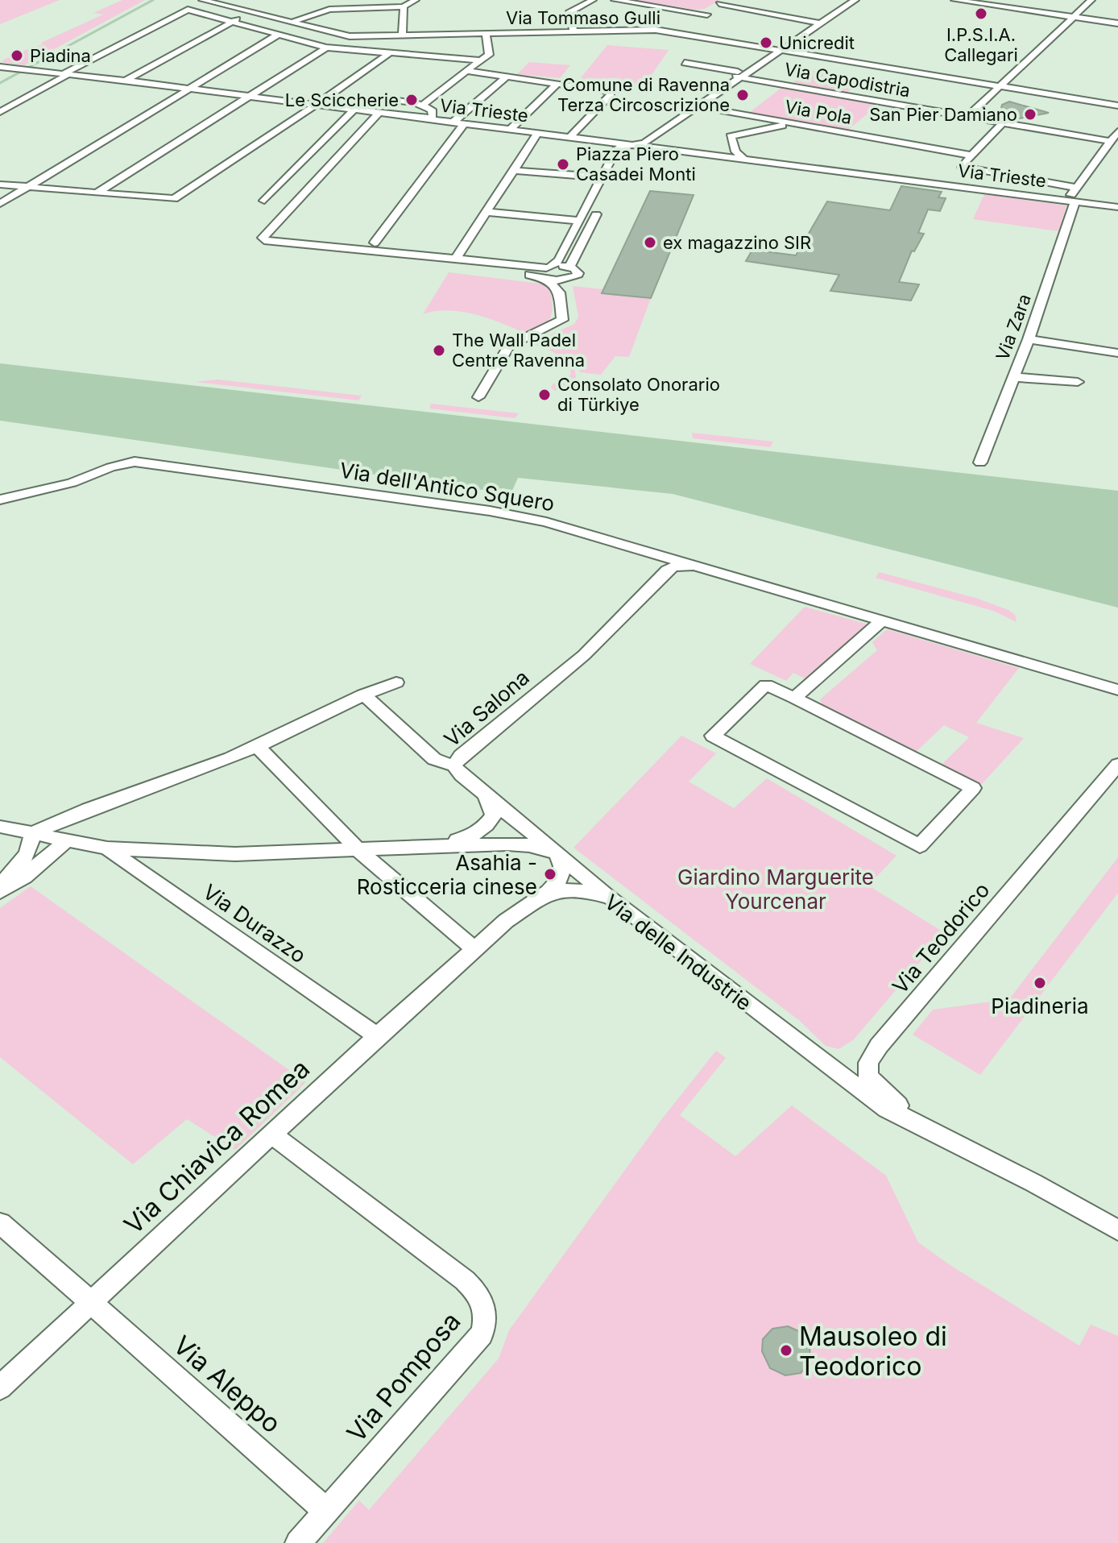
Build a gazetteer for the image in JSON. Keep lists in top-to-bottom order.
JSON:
{
  "streets": {
    "street": [
      "Via Tommaso Gulli",
      "Via Capodistria",
      "Via Trieste",
      "Via Pola",
      "Via Zara",
      "Via dell'Antico Squero",
      "Via Salona",
      "Via Durazzo",
      "Via Teodorico",
      "Via delle Industrie",
      "Via Chiavica Romea",
      "Via Pomposa",
      "Via Aleppo"
    ]
  },
  "crossings": [
    ["Via Capodistria", "Via Zara"],
    ["Via Trieste", "Via Zara"],
    ["Via dell'Antico Squero", "Via Salona"],
    ["Via Salona", "Via delle Industrie"],
    ["Via Durazzo", "Via Chiavica Romea"],
    ["Via Teodorico", "Via delle Industrie"],
    ["Via delle Industrie", "Via Chiavica Romea"],
    ["Via Chiavica Romea", "Via Pomposa"],
    ["Via Chiavica Romea", "Via Aleppo"],
    ["Via Pomposa", "Via Aleppo"]
  ],
  "parks": ["Giardino Marguerite Yourcenar"],
  "places": [
    "I.P.S.I.A. Callegari",
    "Unicredit",
    "Piadina",
    "Comune di Ravenna Terza Circoscrizione",
    "Le Sciccherie",
    "San Pier Damiano",
    "Piazza Piero Casadei Monti",
    "ex magazzino SIR",
    "The Wall Padel Centre Ravenna",
    "Consolato Onorario di Türkiye",
    "Asahia - Rosticceria cinese",
    "Piadineria",
    "Mausoleo di Teodorico"
  ]
}
